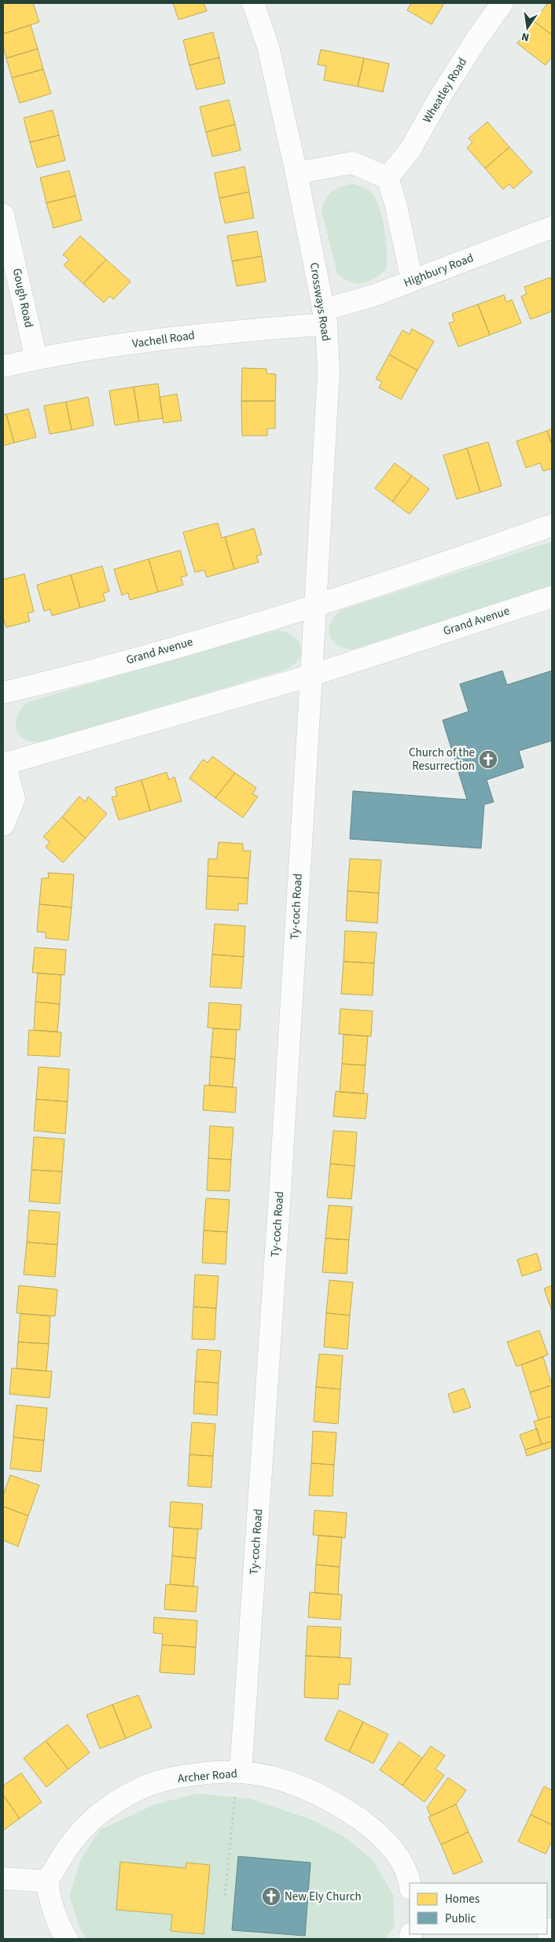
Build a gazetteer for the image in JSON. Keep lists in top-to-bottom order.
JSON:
{
  "streets": {
    "street": [
      "Wheatley Road",
      "Highbury Road",
      "Gough Road",
      "Crossways Road",
      "Vachell Road",
      "Grand Avenue",
      "Ty-coch Road",
      "Archer Road"
    ]
  },
  "crossings": [
    ["Highbury Road", "Crossways Road"],
    ["Highbury Road", "Vachell Road"],
    ["Gough Road", "Vachell Road"],
    ["Crossways Road", "Vachell Road"],
    ["Crossways Road", "Grand Avenue"],
    ["Grand Avenue", "Ty-coch Road"],
    ["Ty-coch Road", "Archer Road"]
  ],
  "places": {
    "church": ["Church of the Resurrection", "New Ely Church"]
  },
  "legend": ["Homes", "Public"],
  "north": "bottom"
}
